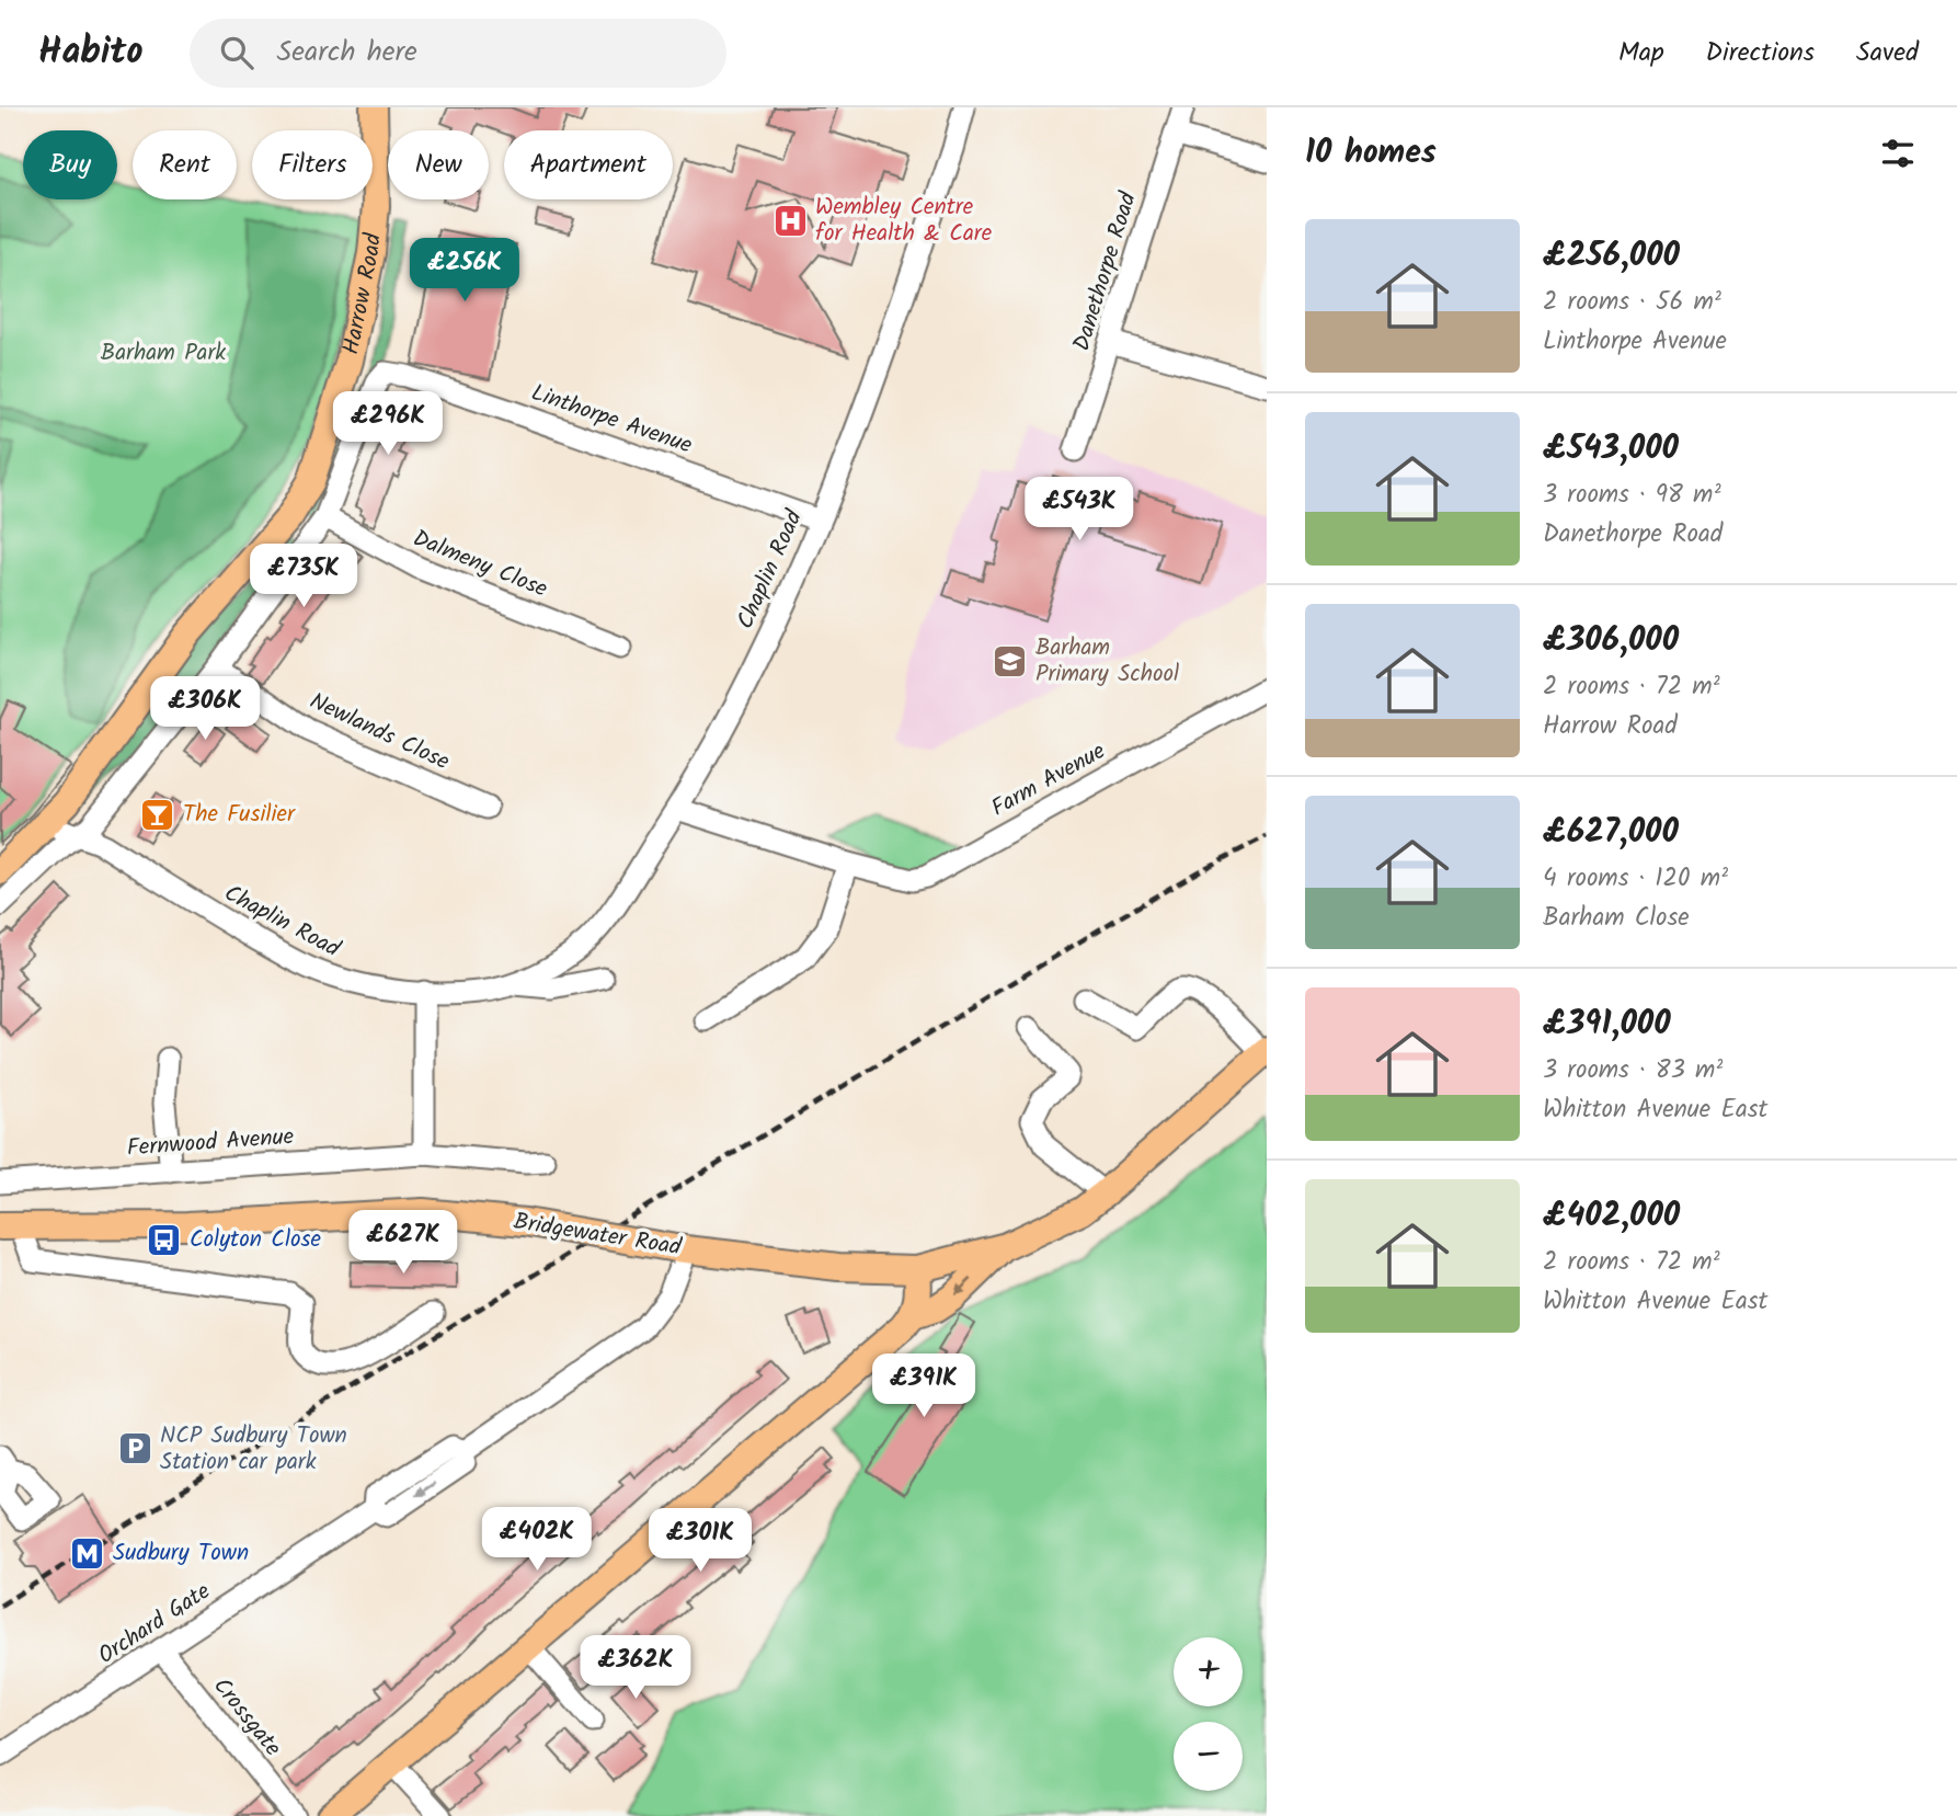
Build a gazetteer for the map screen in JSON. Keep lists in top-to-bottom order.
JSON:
{
  "streets": {
    "main road": ["Harrow Road", "Bridgewater Road"],
    "street": [
      "Danethorpe Road",
      "Linthorpe Avenue",
      "Dalmeny Close",
      "Chaplin Road",
      "Newlands Close",
      "Farm Avenue",
      "Fernwood Avenue",
      "Orchard Gate",
      "Crossgate"
    ]
  },
  "crossings": [
    ["Harrow Road", "Linthorpe Avenue"],
    ["Harrow Road", "Dalmeny Close"],
    ["Harrow Road", "Chaplin Road"],
    ["Harrow Road", "Newlands Close"],
    ["Linthorpe Avenue", "Chaplin Road"],
    ["Chaplin Road", "Farm Avenue"],
    ["Bridgewater Road", "Orchard Gate"],
    ["Orchard Gate", "Crossgate"]
  ],
  "parks": ["Barham Park"],
  "places": {
    "hospital": ["Wembley Centre for Health & Care"],
    "school or university": ["Barham Primary School"],
    "bar": ["The Fusilier"],
    "bus stop": ["Colyton Close"],
    "parking": ["NCP Sudbury Town Station car park"],
    "metro station": ["Sudbury Town"]
  },
  "page": {
    "header": "Habito",
    "search": "Search here",
    "nav": ["Map", "Directions", "Saved"],
    "heading": "10 homes",
    "chip": [
      "Buy",
      "Rent",
      "Filters",
      "New",
      "Apartment"
    ],
    "list": [
      {
        "name": "£256,000",
        "note": "2 rooms · 56 m² · Linthorpe Avenue"
      },
      {
        "name": "£543,000",
        "note": "3 rooms · 98 m² · Danethorpe Road"
      },
      {
        "name": "£306,000",
        "note": "2 rooms · 72 m² · Harrow Road"
      },
      {
        "name": "£627,000",
        "note": "4 rooms · 120 m² · Barham Close"
      },
      {
        "name": "£391,000",
        "note": "3 rooms · 83 m² · Whitton Avenue East"
      },
      {
        "name": "£402,000",
        "note": "2 rooms · 72 m² · Whitton Avenue East"
      }
    ],
    "price": [
      "£256K",
      "£296K",
      "£543K",
      "£735K",
      "£306K",
      "£627K",
      "£391K",
      "£402K",
      "£301K",
      "£362K"
    ],
    "map_buttons": ["+", "−"]
  }
}
